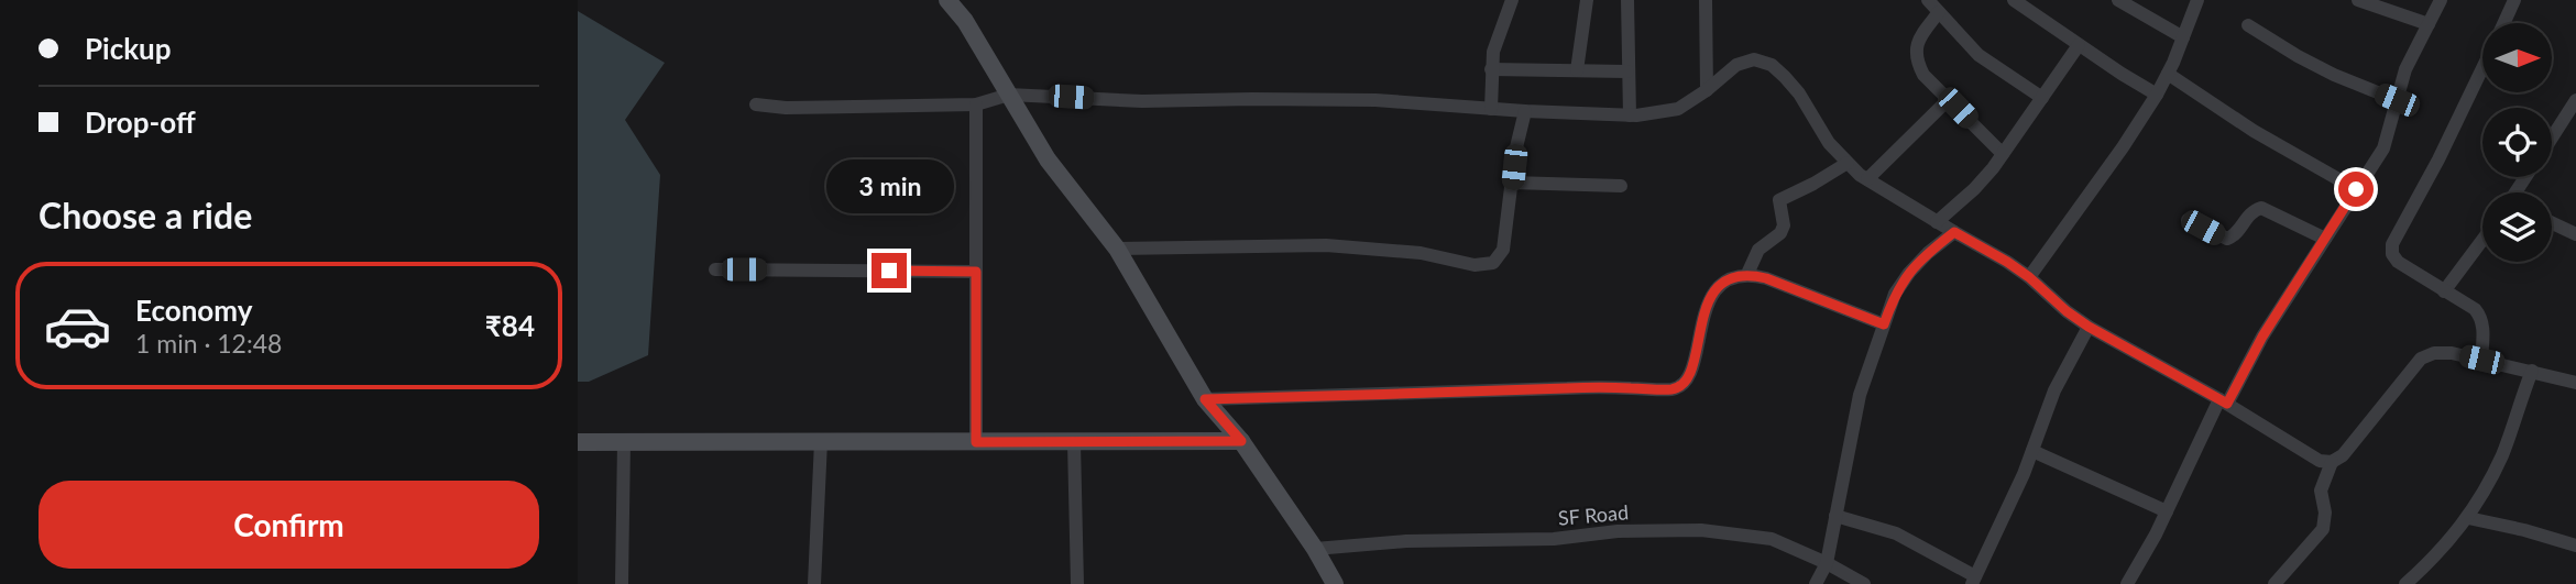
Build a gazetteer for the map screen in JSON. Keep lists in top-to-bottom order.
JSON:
{
  "streets": {
    "street": ["SF Road"]
  },
  "north": "right",
  "page": {
    "banner": ["Pickup", "Drop-off"],
    "bubble": "3 min",
    "heading": "Choose a ride",
    "list": [
      {
        "name": "Economy",
        "note": "1 min · 12:48",
        "value": "₹84"
      }
    ],
    "buttons": "Confirm"
  }
}
